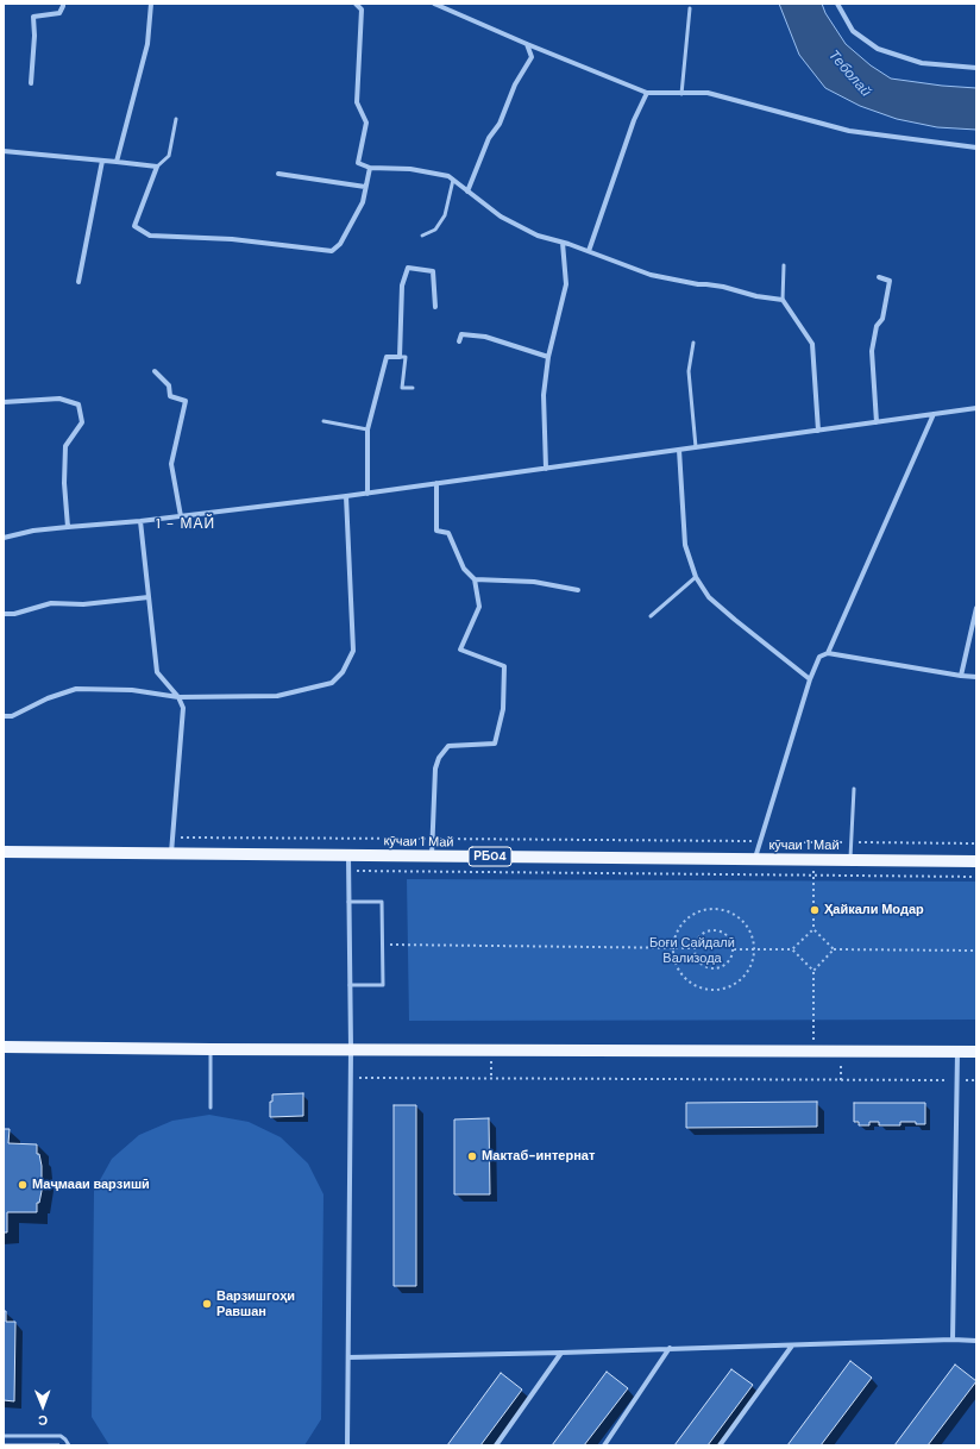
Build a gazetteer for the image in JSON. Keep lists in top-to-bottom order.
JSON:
{
  "streets": {
    "main road": ["кӯчаи 1 Май", "РБ04"]
  },
  "districts": ["1 - МАЙ"],
  "water": ["Теболай"],
  "parks": ["Боғи Сайдалӣ Вализода"],
  "places": [
    "Ҳайкали Модар",
    "Мактаб-интернат",
    "Маҷмааи варзишӣ",
    "Варзишгоҳи Равшан"
  ],
  "north": "bottom"
}
